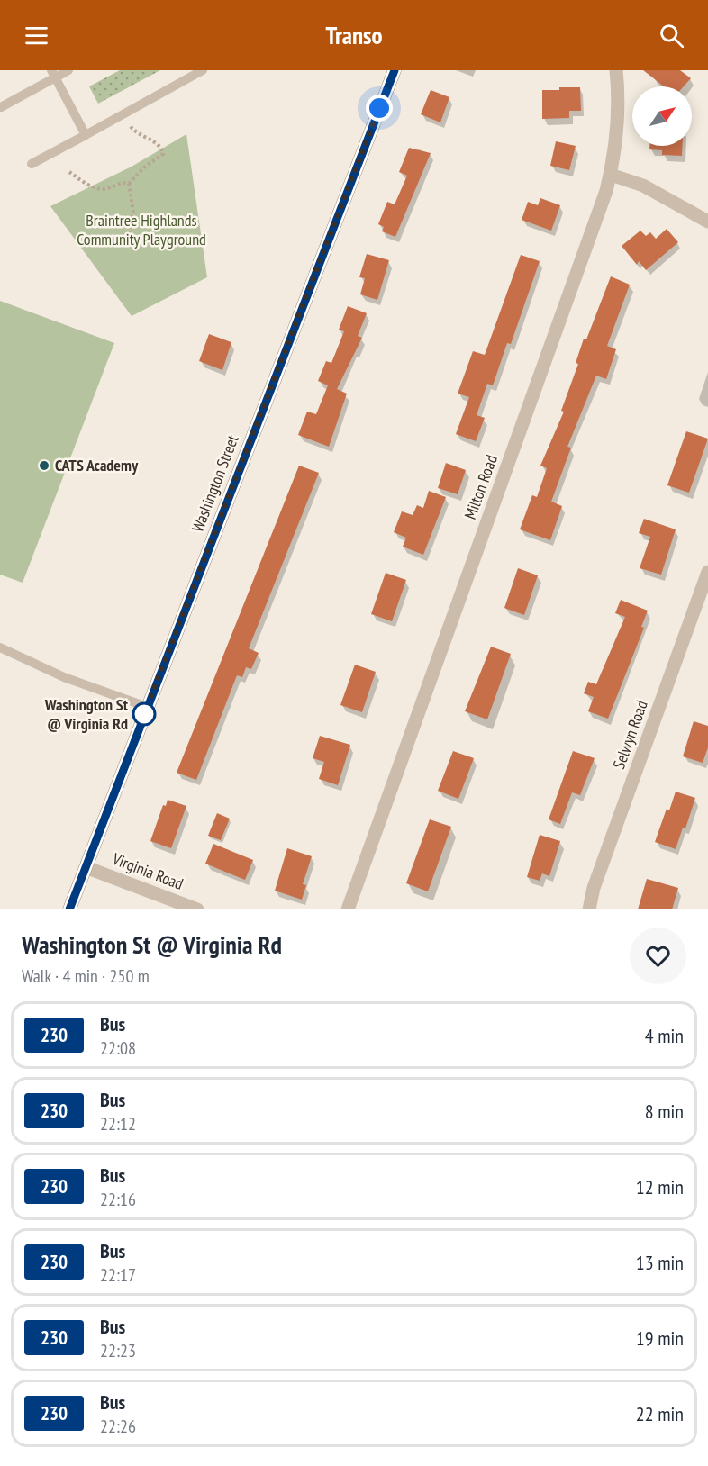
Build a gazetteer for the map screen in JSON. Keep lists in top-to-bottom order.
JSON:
{
  "streets": {
    "main road": ["Washington Street"],
    "street": ["Milton Road", "Selwyn Road", "Virginia Road"]
  },
  "crossings": [
    ["Washington Street", "Virginia Road"]
  ],
  "parks": ["Braintree Highlands Community Playground"],
  "places": ["CATS Academy", "Washington St @ Virginia Rd"],
  "lines": ["bus line 230"],
  "north": "top right",
  "page": {
    "header": "Transo",
    "heading": ["Washington St @ Virginia Rd", "Walk · 4 min · 250 m"],
    "list": [
      {
        "mark": "230",
        "name": "Bus",
        "note": "22:08",
        "value": "4 min"
      },
      {
        "mark": "230",
        "name": "Bus",
        "note": "22:12",
        "value": "8 min"
      },
      {
        "mark": "230",
        "name": "Bus",
        "note": "22:16",
        "value": "12 min"
      },
      {
        "mark": "230",
        "name": "Bus",
        "note": "22:17",
        "value": "13 min"
      },
      {
        "mark": "230",
        "name": "Bus",
        "note": "22:23",
        "value": "19 min"
      },
      {
        "mark": "230",
        "name": "Bus",
        "note": "22:26",
        "value": "22 min"
      }
    ]
  }
}
